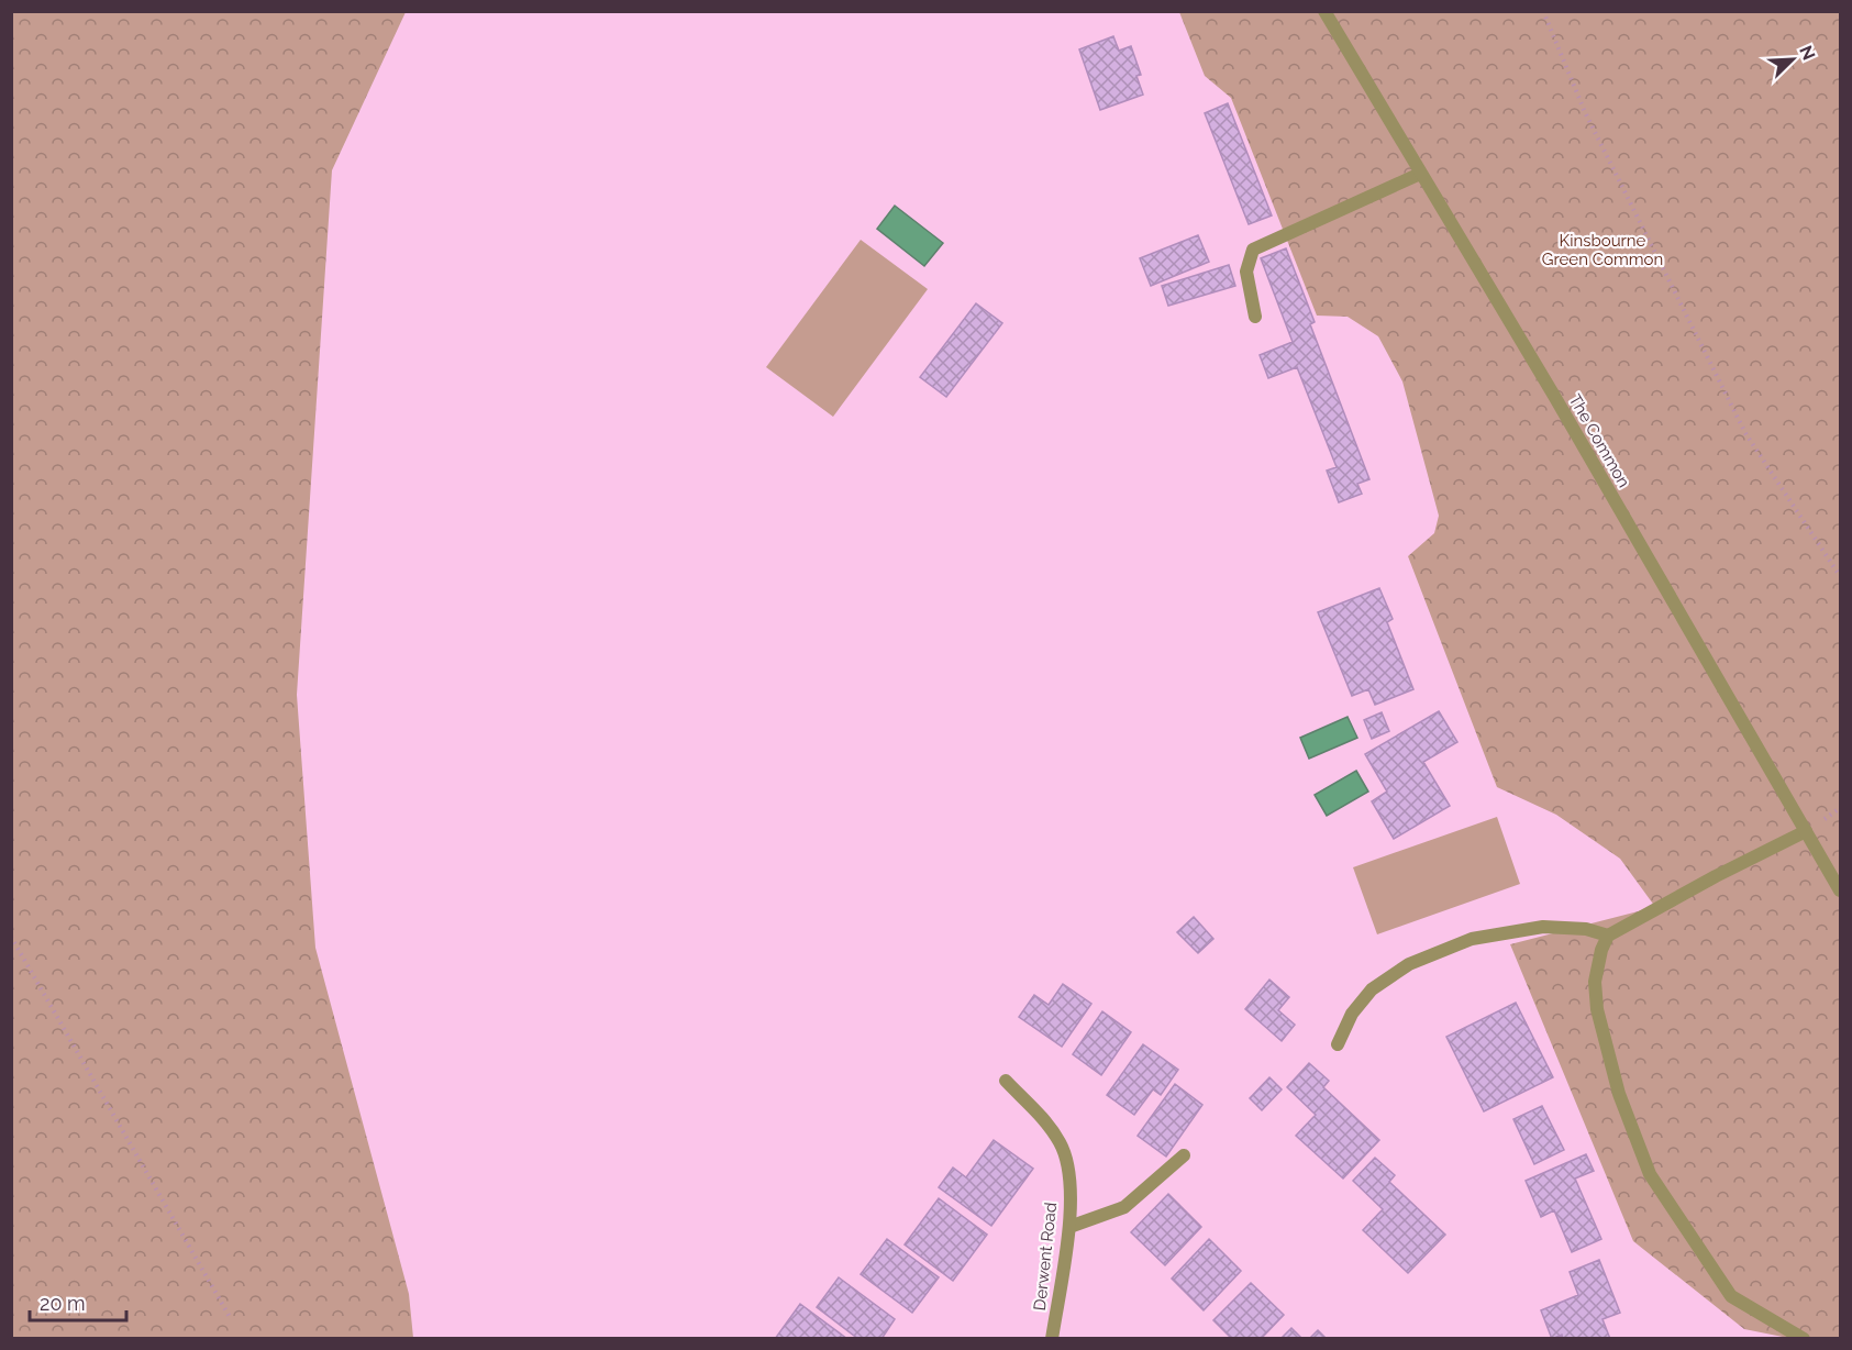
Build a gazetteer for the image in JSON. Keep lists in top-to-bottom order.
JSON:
{
  "streets": {
    "street": ["The Common", "Derwent Road"]
  },
  "parks": ["Kinsbourne Green Common"],
  "scale_bar": "20 m",
  "north": "top right"
}
